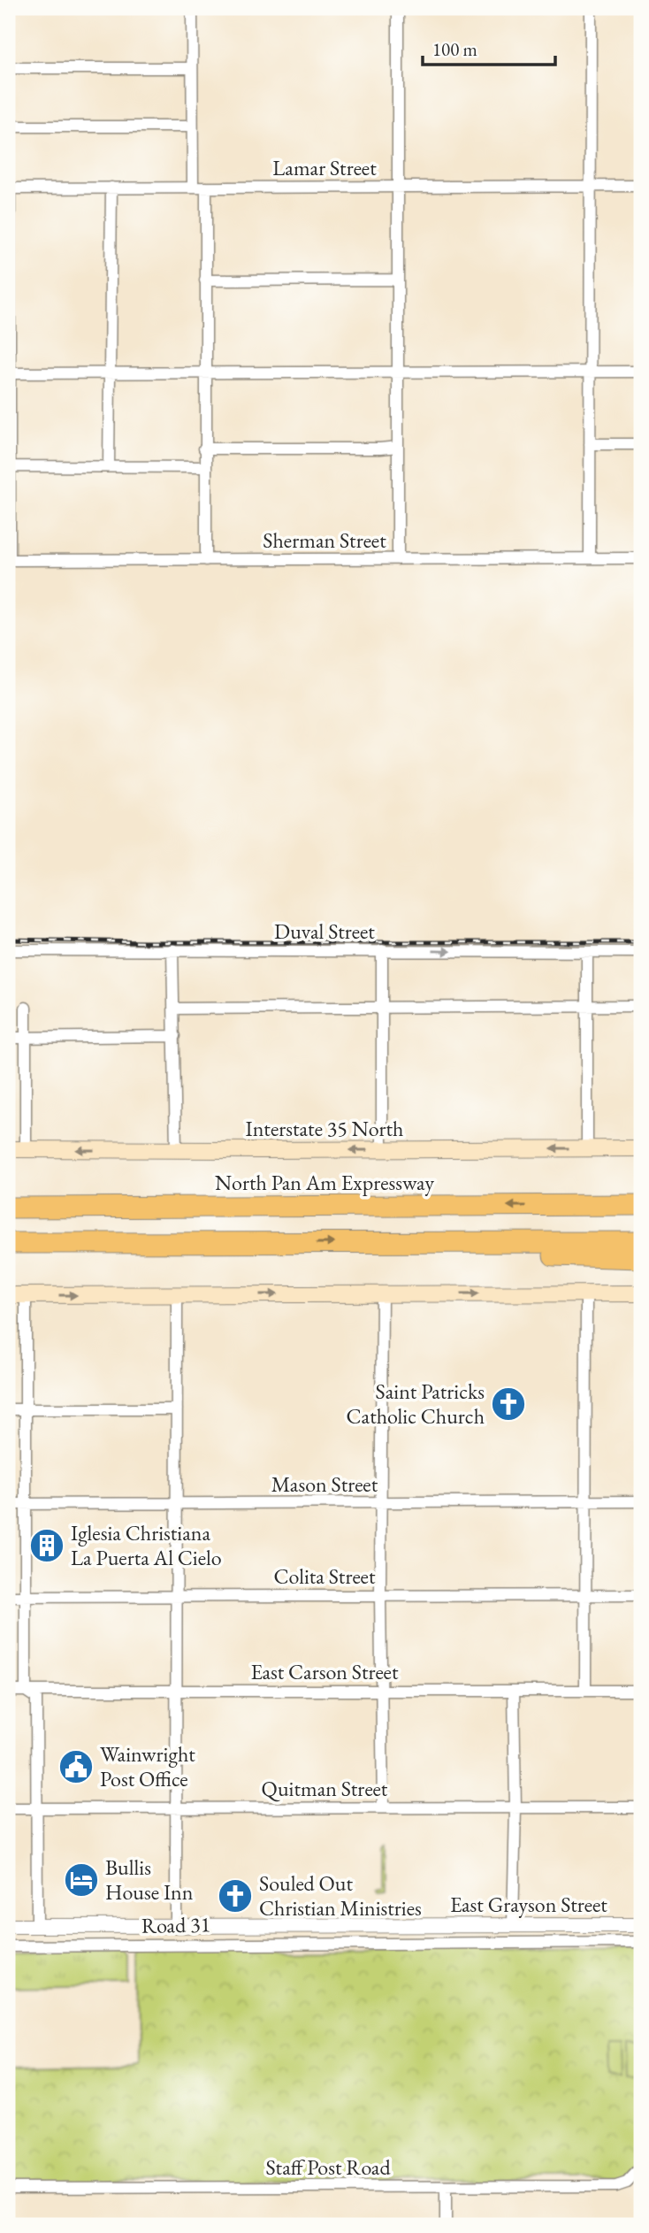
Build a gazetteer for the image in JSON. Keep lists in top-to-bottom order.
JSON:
{
  "streets": {
    "highway": ["North Pan Am Expressway"],
    "main road": ["Interstate 35 North"],
    "street": [
      "Lamar Street",
      "Sherman Street",
      "Duval Street",
      "Mason Street",
      "Colita Street",
      "East Carson Street",
      "Quitman Street",
      "East Grayson Street",
      "Road 31",
      "Staff Post Road"
    ]
  },
  "one_way": ["Interstate 35 North"],
  "places": {
    "church": ["Saint Patricks Catholic Church", "Souled Out Christian Ministries"],
    "building": ["Iglesia Christiana La Puerta Al Cielo"],
    "public building": ["Wainwright Post Office"],
    "hotel": ["Bullis House Inn"]
  },
  "scale_bar": "100 m"
}
